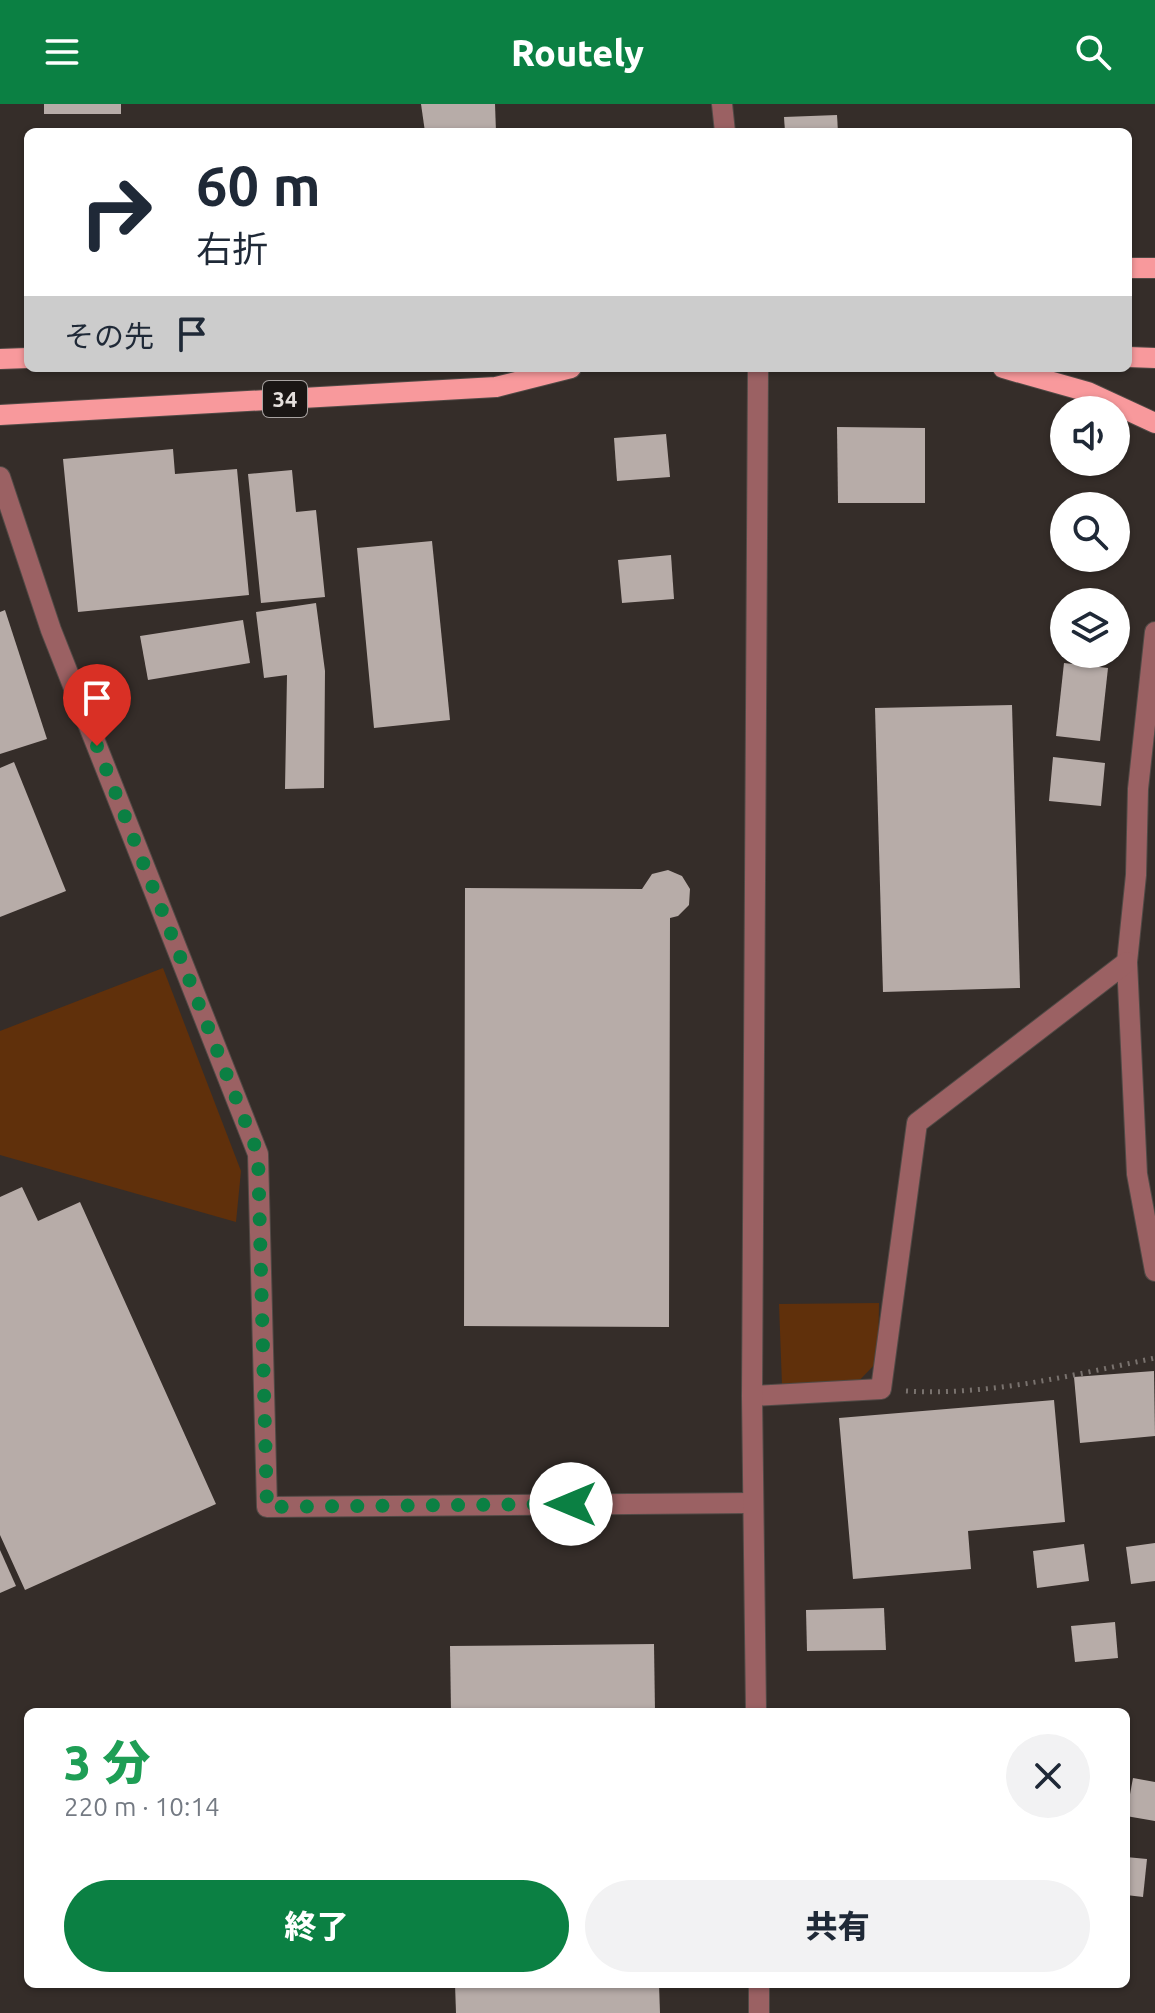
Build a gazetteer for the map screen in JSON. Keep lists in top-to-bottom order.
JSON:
{
  "streets": {
    "main road": ["34"]
  },
  "page": {
    "header": "Routely",
    "turn": ["60 m", "右折"],
    "then": "その先",
    "heading": ["3 分", "220 m · 10:14"],
    "buttons": ["終了", "共有"]
  }
}
